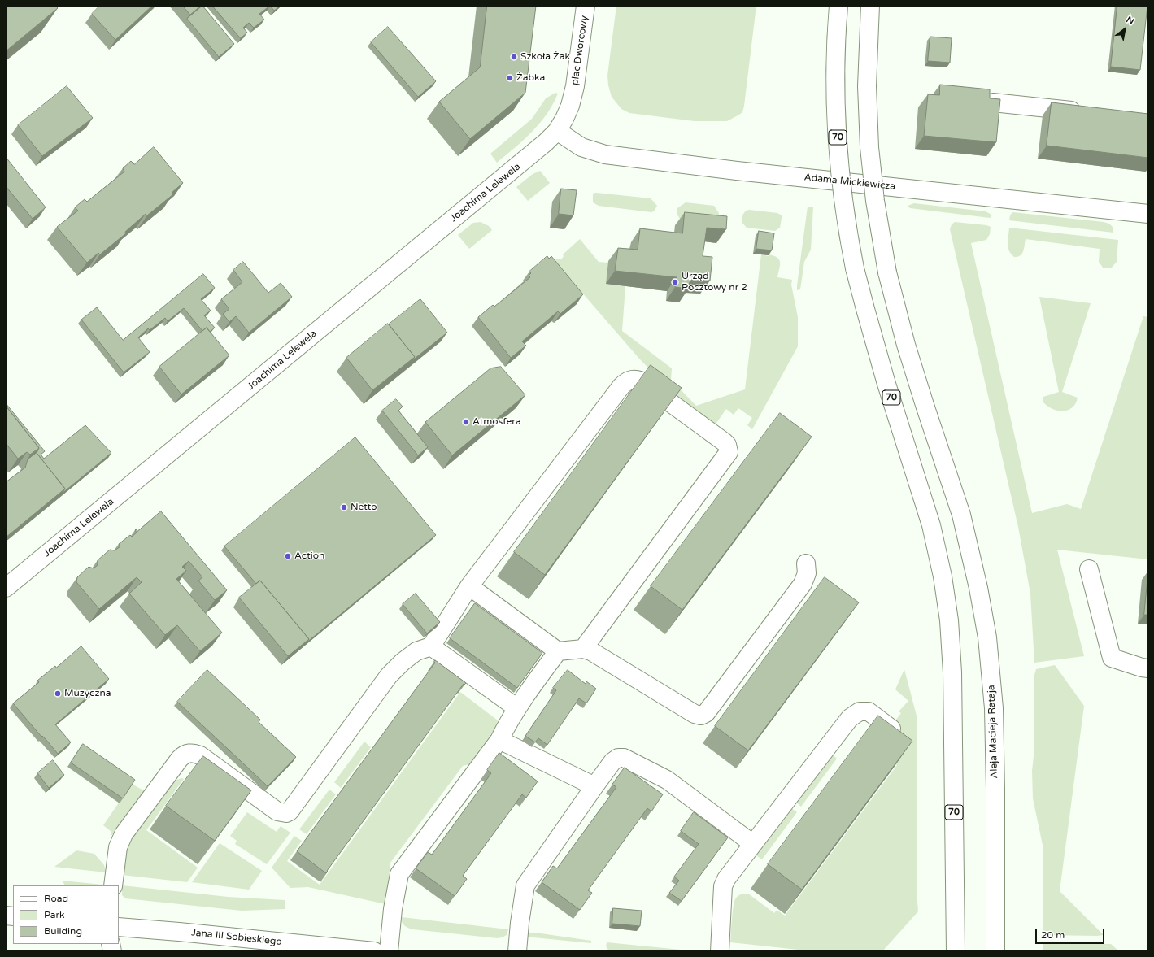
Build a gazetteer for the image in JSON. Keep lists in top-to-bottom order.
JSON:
{
  "streets": {
    "main road": [
      "plac Dworcowy",
      "70",
      "Adama Mickiewicza",
      "Joachima Lelewela",
      "Aleja Macieja Rataja",
      "Jana III Sobieskiego"
    ]
  },
  "crossings": [
    ["plac Dworcowy", "Adama Mickiewicza"],
    ["plac Dworcowy", "Joachima Lelewela"],
    ["Adama Mickiewicza", "Joachima Lelewela"]
  ],
  "places": [
    "Szkoła Żak",
    "Żabka",
    "Urząd Pocztowy nr 2",
    "Atmosfera",
    "Netto",
    "Action",
    "Muzyczna"
  ],
  "legend": ["Road", "Park", "Building"],
  "scale_bar": "20 m",
  "north": "top right"
}
